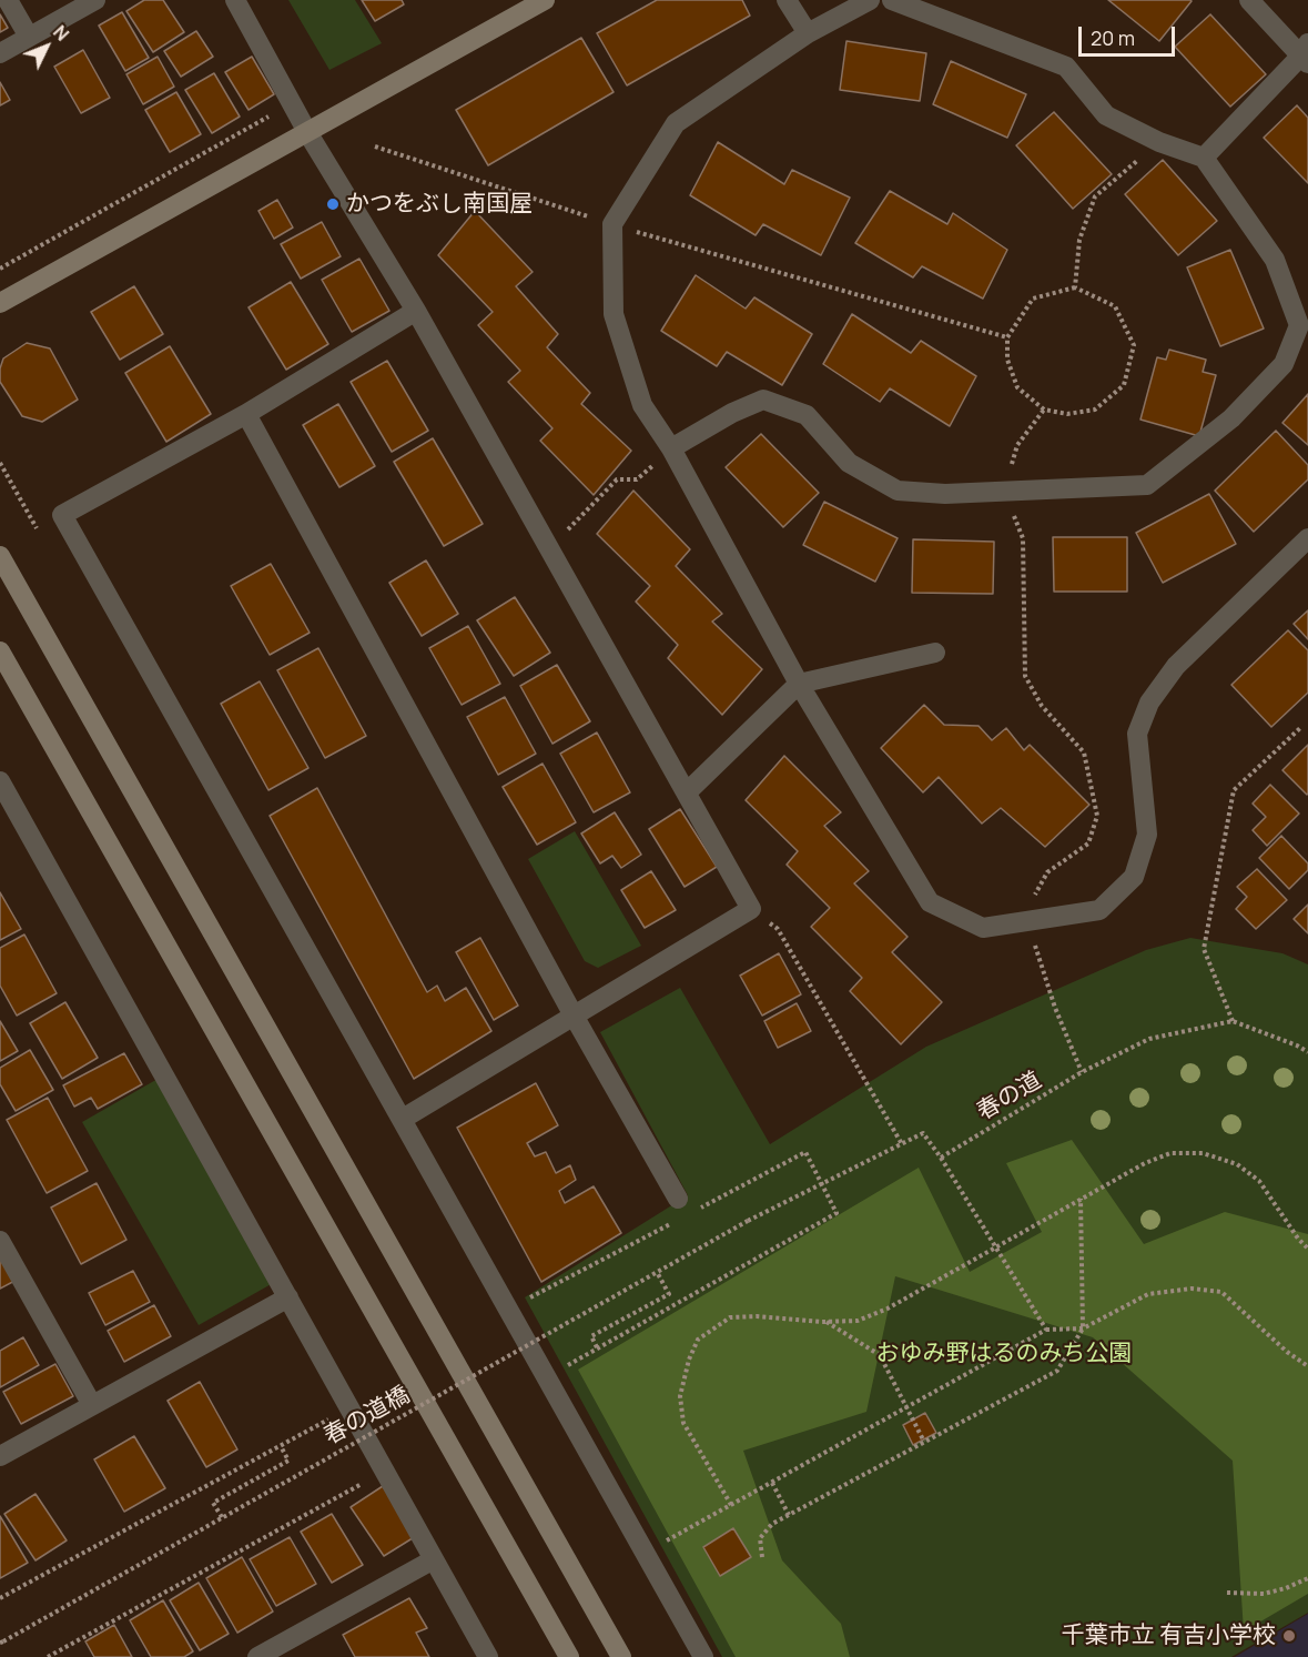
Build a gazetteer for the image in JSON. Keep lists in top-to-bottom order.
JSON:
{
  "streets": {
    "path": ["春の道", "春の道橋"]
  },
  "parks": ["おゆみ野はるのみち公園"],
  "places": ["かつをぶし南国屋", "千葉市立 有吉小学校"],
  "scale_bar": "20 m",
  "north": "top right"
}
